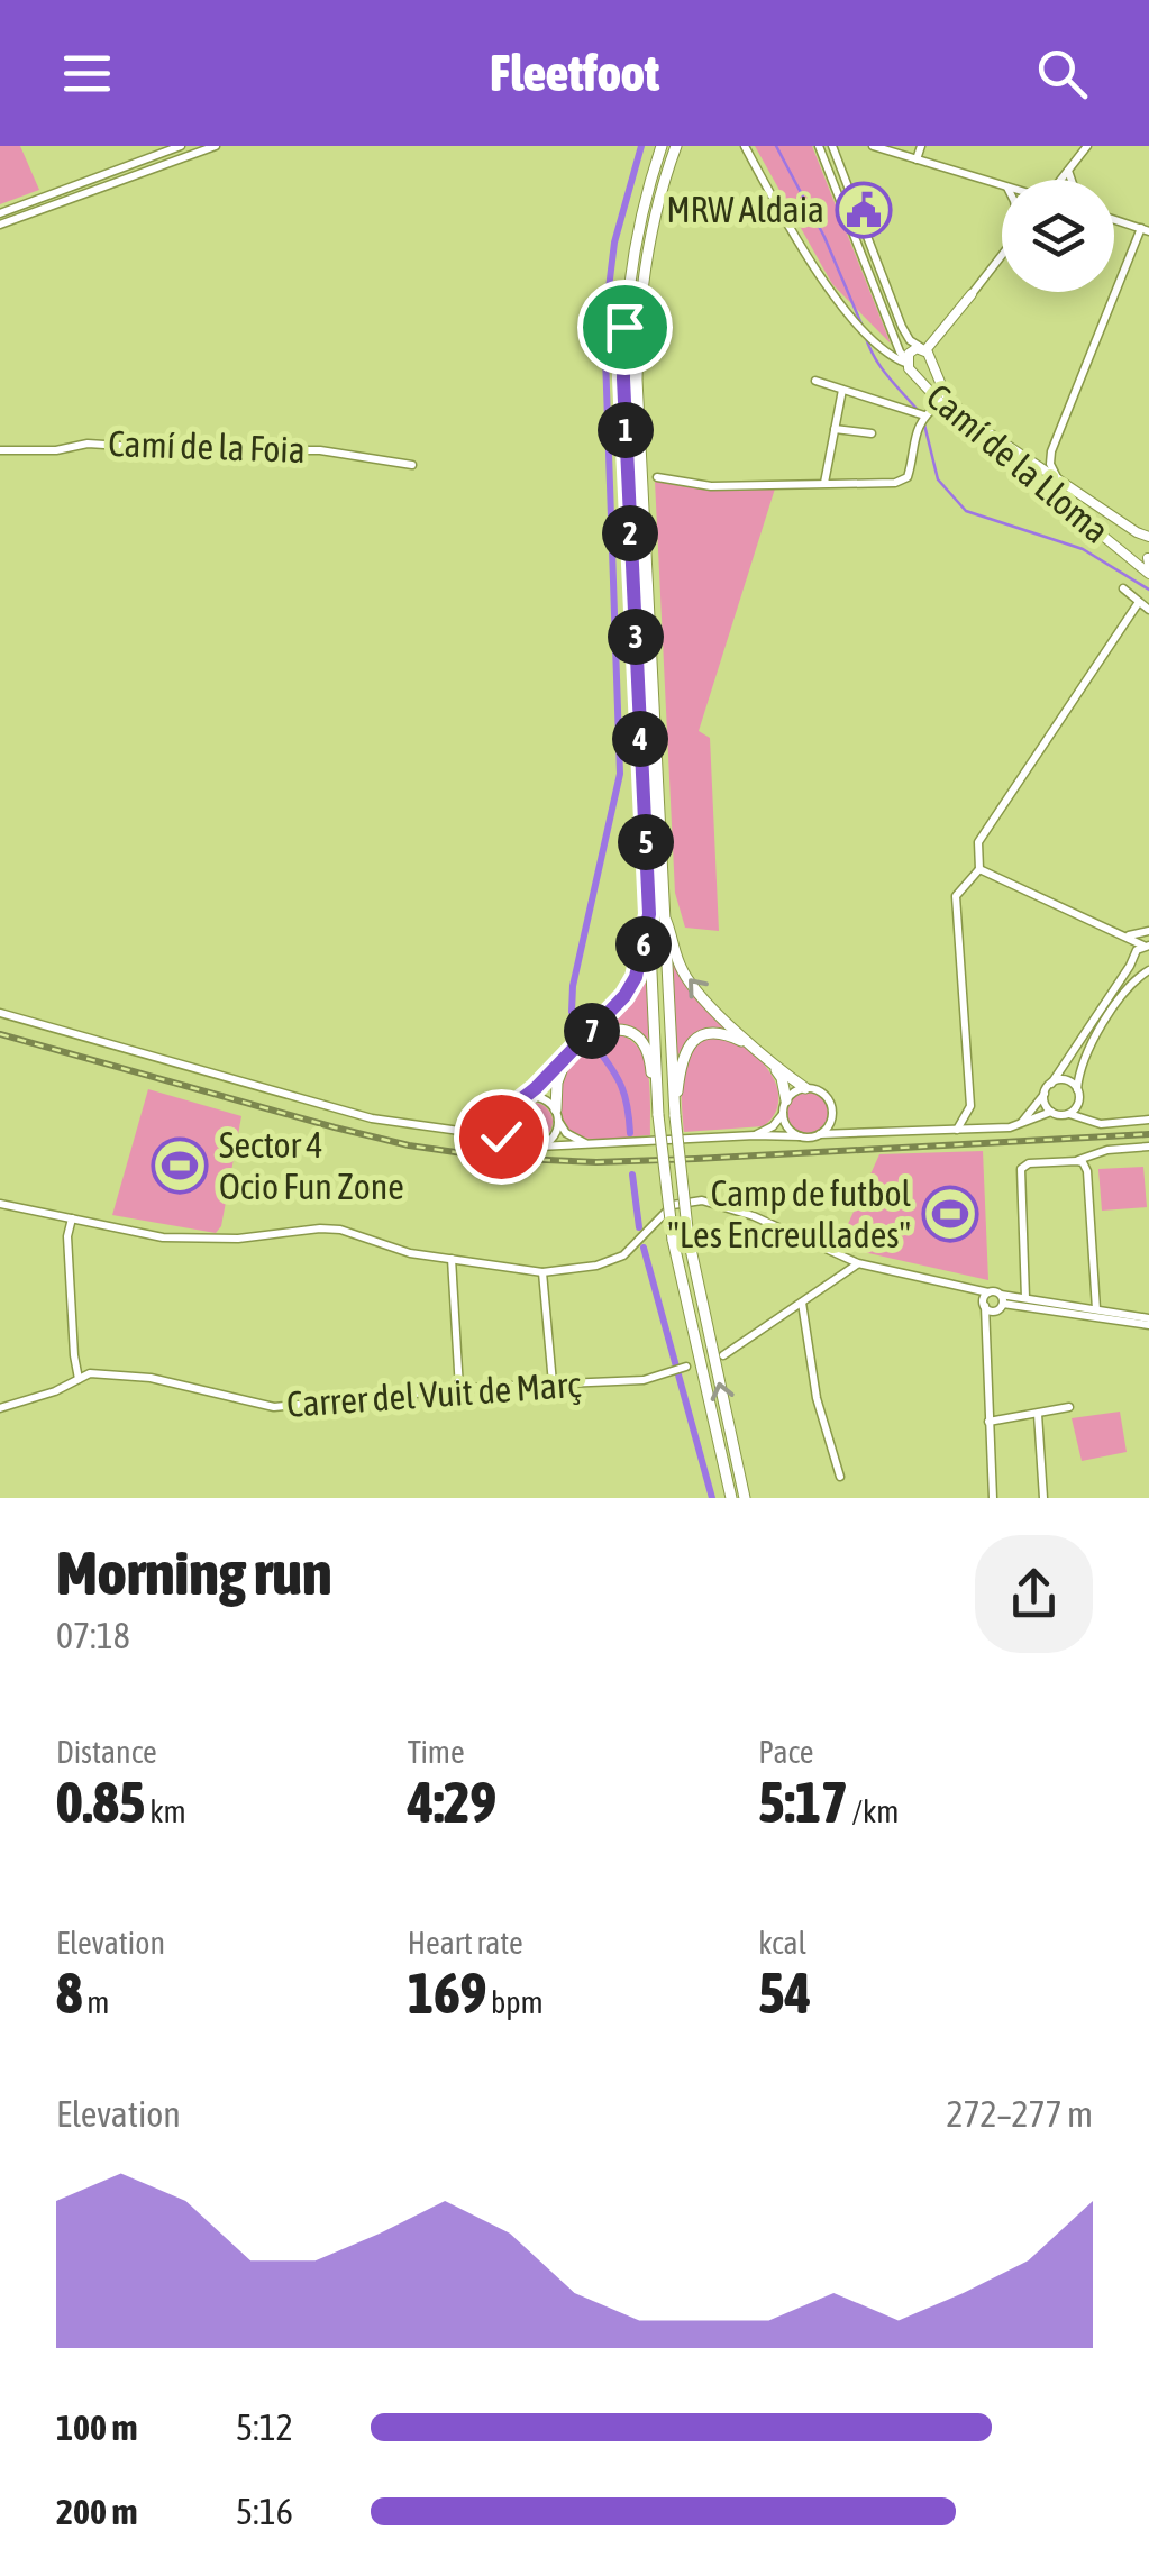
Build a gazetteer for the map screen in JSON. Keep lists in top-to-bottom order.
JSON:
{
  "streets": {
    "street": ["Camí de la Foia", "Camí de la Lloma", "Carrer del Vuit de Març"]
  },
  "places": {
    "public building": ["MRW Aldaia"],
    "sports": ["Sector 4 Ocio Fun Zone", "Camp de futbol \"Les Encreullades\""]
  },
  "page": {
    "header": "Fleetfoot",
    "pins": [
      "1",
      "2",
      "3",
      "4",
      "5",
      "6",
      "7"
    ],
    "heading": ["Morning run", "07:18"],
    "stats": [
      ["Distance", "0.85 km"],
      ["Time", "4:29"],
      ["Pace", "5:17 /km"],
      ["Elevation", "8 m"],
      ["Heart rate", "169 bpm"],
      ["kcal", "54"]
    ],
    "chart": ["Elevation", "272–277 m"],
    "list": [
      {
        "name": "100 m",
        "note": "5:12"
      },
      {
        "name": "200 m",
        "note": "5:16"
      }
    ]
  }
}
